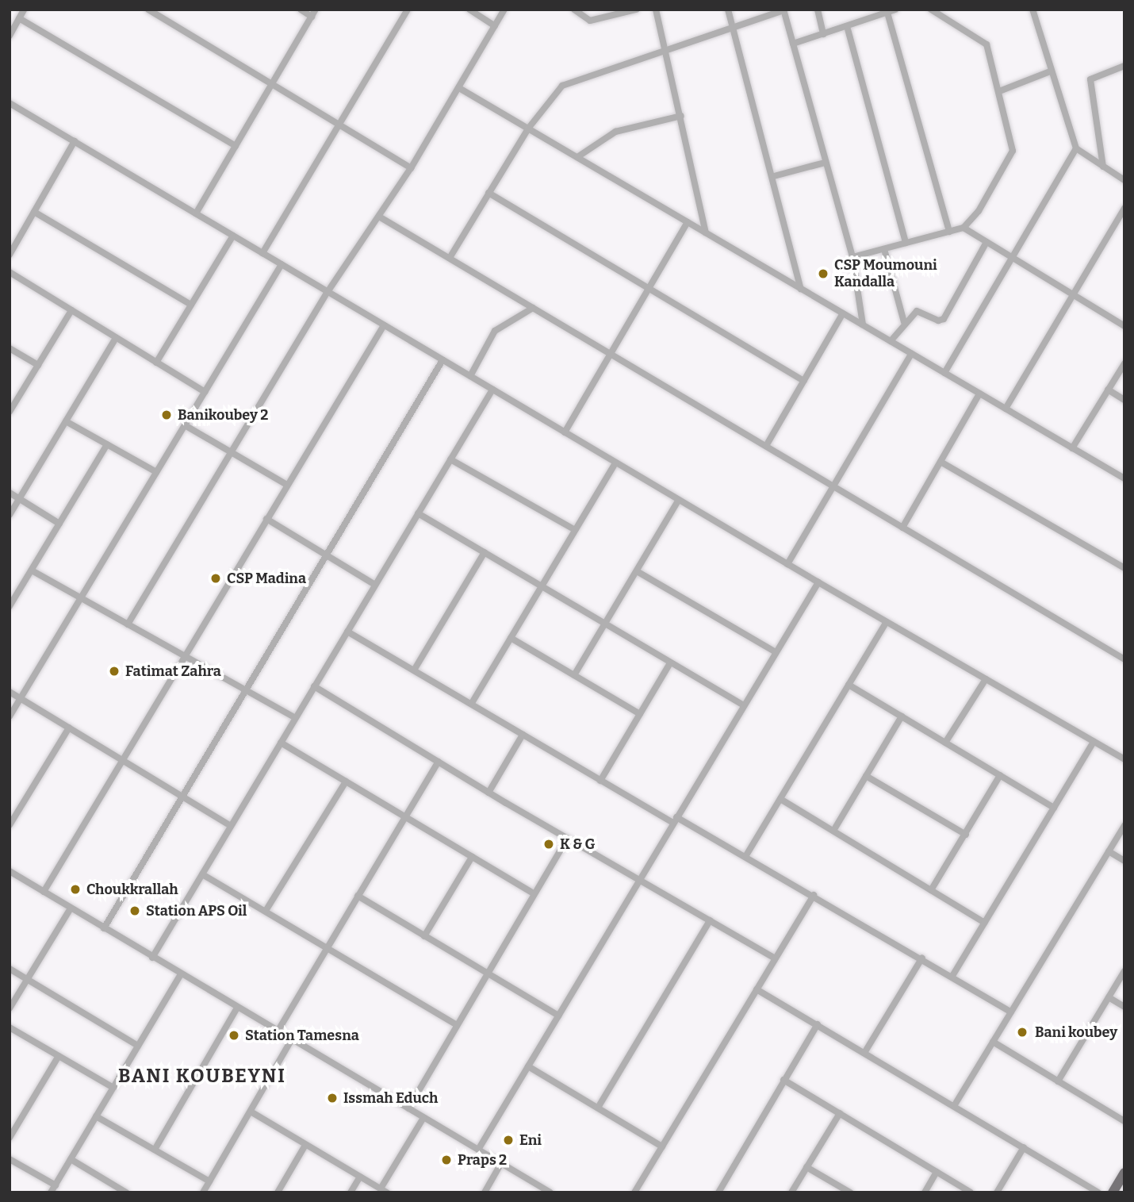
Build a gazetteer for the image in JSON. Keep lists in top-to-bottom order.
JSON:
{
  "districts": ["BANI KOUBEYNI"],
  "places": [
    "CSP Moumouni Kandalla",
    "Banikoubey 2",
    "CSP Madina",
    "Fatimat Zahra",
    "K & G",
    "Choukkrallah",
    "Station APS Oil",
    "Bani koubey",
    "Station Tamesna",
    "Issmah Educh",
    "Eni",
    "Praps 2"
  ]
}
